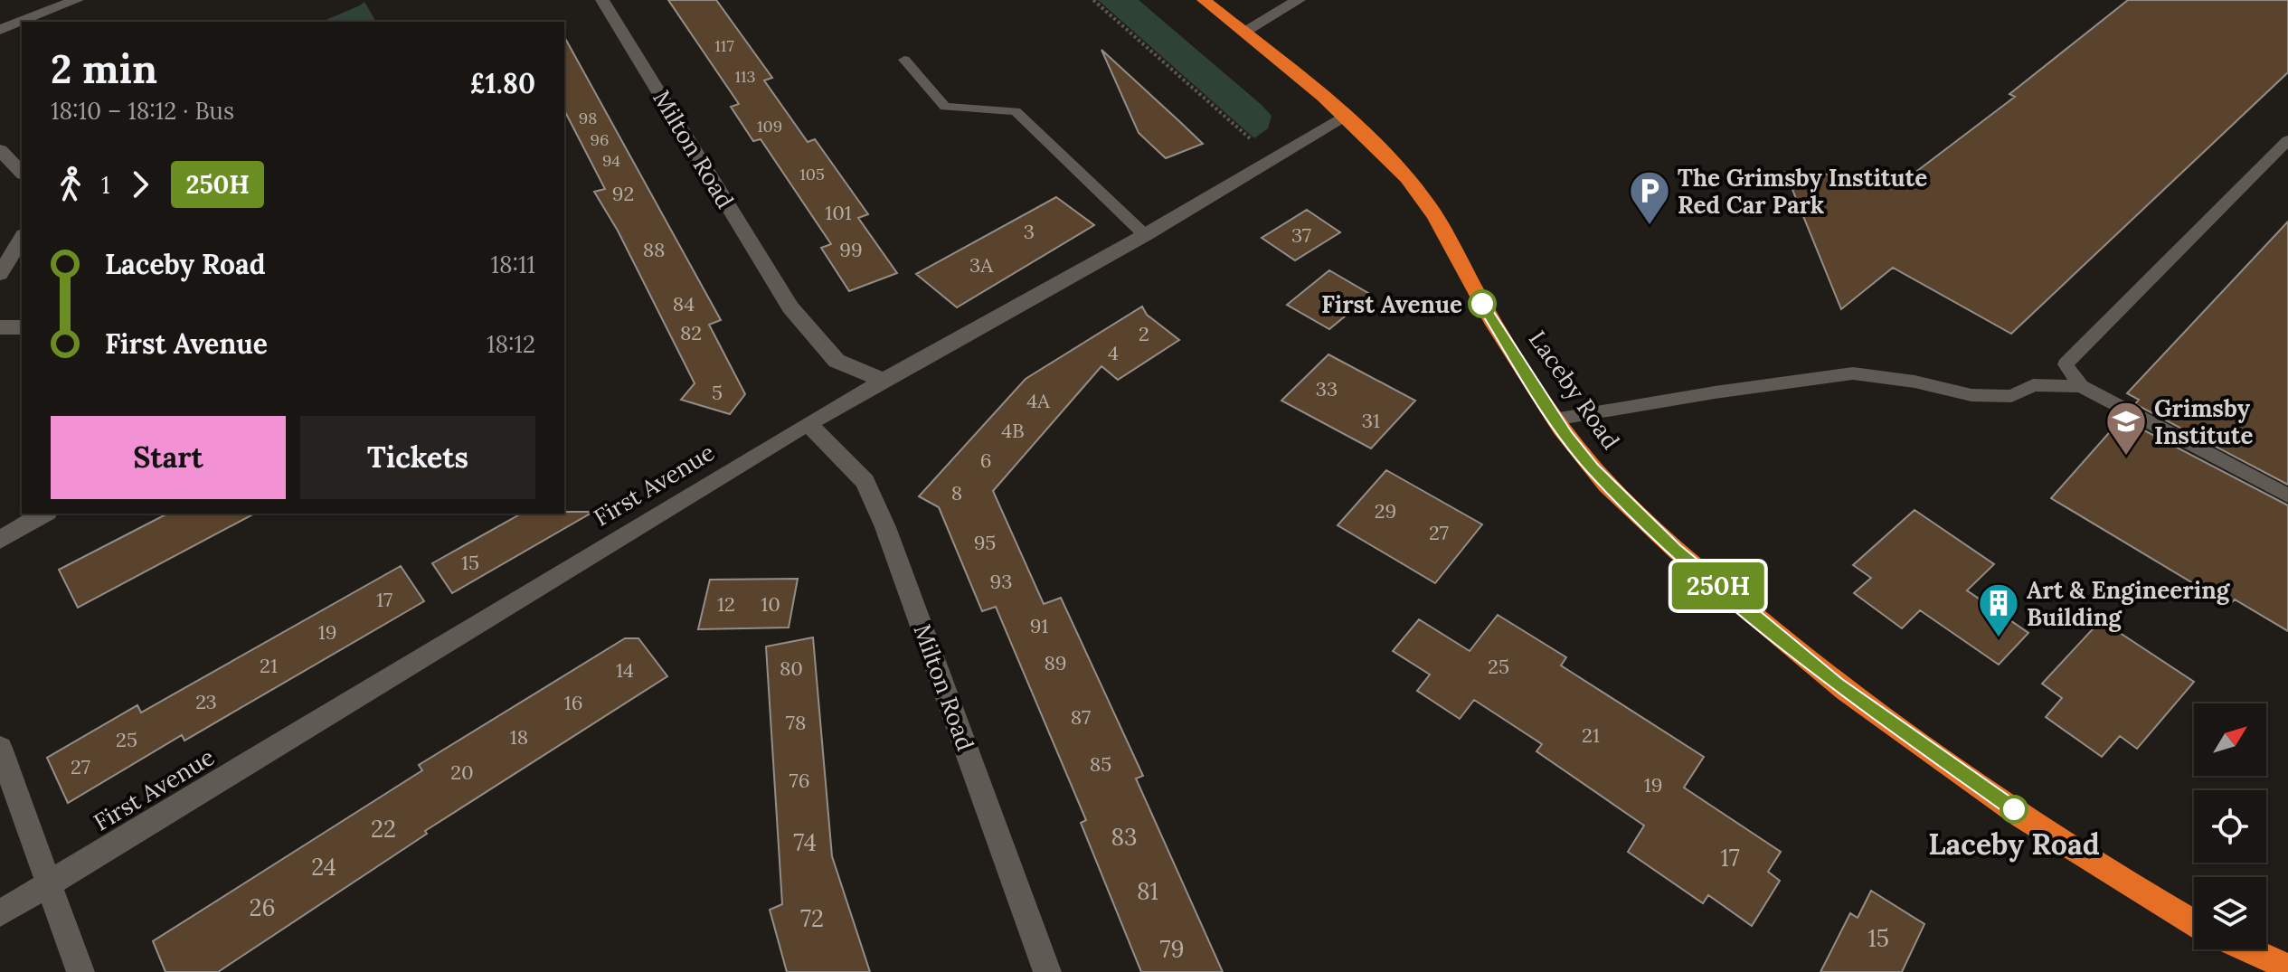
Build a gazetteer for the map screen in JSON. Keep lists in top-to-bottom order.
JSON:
{
  "streets": {
    "highway": ["Laceby Road"],
    "street": ["Milton Road", "First Avenue"]
  },
  "crossings": [
    ["Milton Road", "First Avenue"],
    ["Laceby Road", "First Avenue"]
  ],
  "places": {
    "parking": ["The Grimsby Institute Red Car Park"],
    "other": ["First Avenue", "Laceby Road"],
    "school or university": ["Grimsby Institute"],
    "building": ["Art & Engineering Building"]
  },
  "lines": ["bus line 250H"],
  "house_numbers": [
    "117",
    "113",
    "98",
    "109",
    "96",
    "94",
    "105",
    "92",
    "101",
    "3",
    "37",
    "88",
    "99",
    "3A",
    "84",
    "82",
    "2",
    "4",
    "33",
    "5",
    "4A",
    "31",
    "4B",
    "6",
    "8",
    "29",
    "27",
    "95",
    "15",
    "93",
    "17",
    "12",
    "10",
    "91",
    "19",
    "89",
    "21",
    "25",
    "80",
    "14",
    "23",
    "16",
    "87",
    "78",
    "21",
    "18",
    "25",
    "85",
    "27",
    "20",
    "76",
    "19",
    "22",
    "83",
    "74",
    "17",
    "24",
    "81",
    "26",
    "72",
    "15",
    "79"
  ],
  "north": "top right",
  "page": {
    "on_map": "250H",
    "heading": ["2 min", "18:10 – 18:12 · Bus", "£1.80"],
    "legs": ["1", "250H"],
    "list": [
      {
        "name": "Laceby Road",
        "value": "18:11"
      },
      {
        "name": "First Avenue",
        "value": "18:12"
      }
    ],
    "buttons": ["Start", "Tickets"]
  }
}
